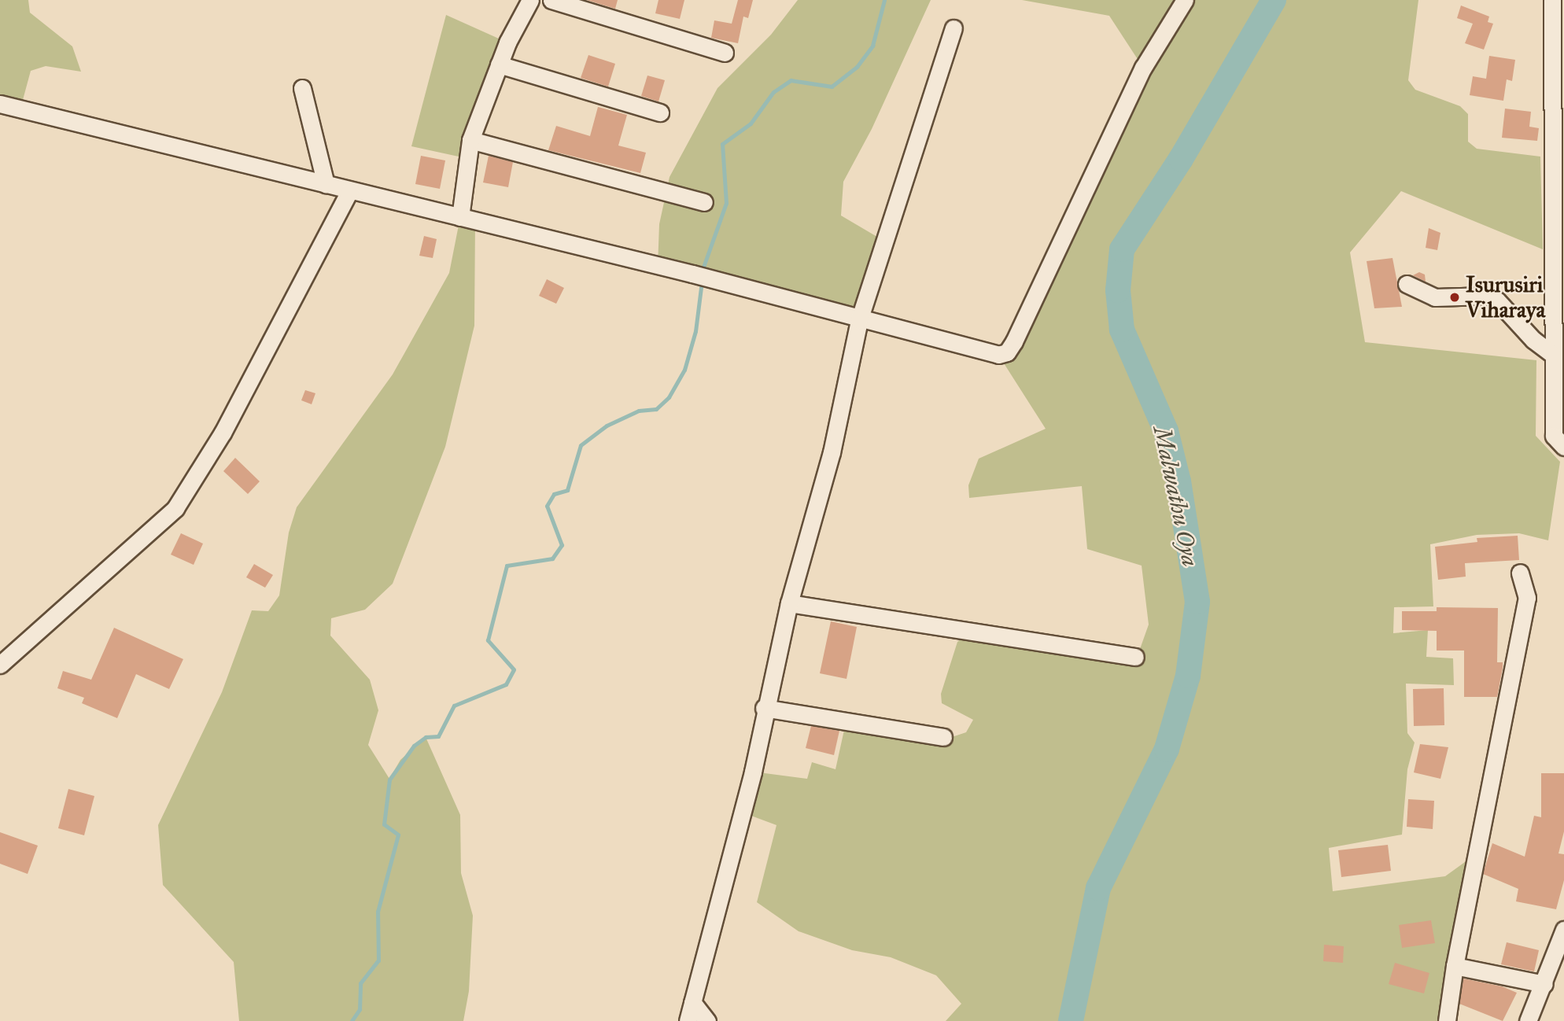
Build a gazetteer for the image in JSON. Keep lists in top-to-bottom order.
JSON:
{
  "water": ["Malwathu Oya"],
  "places": ["Isurusiri Viharaya"]
}
